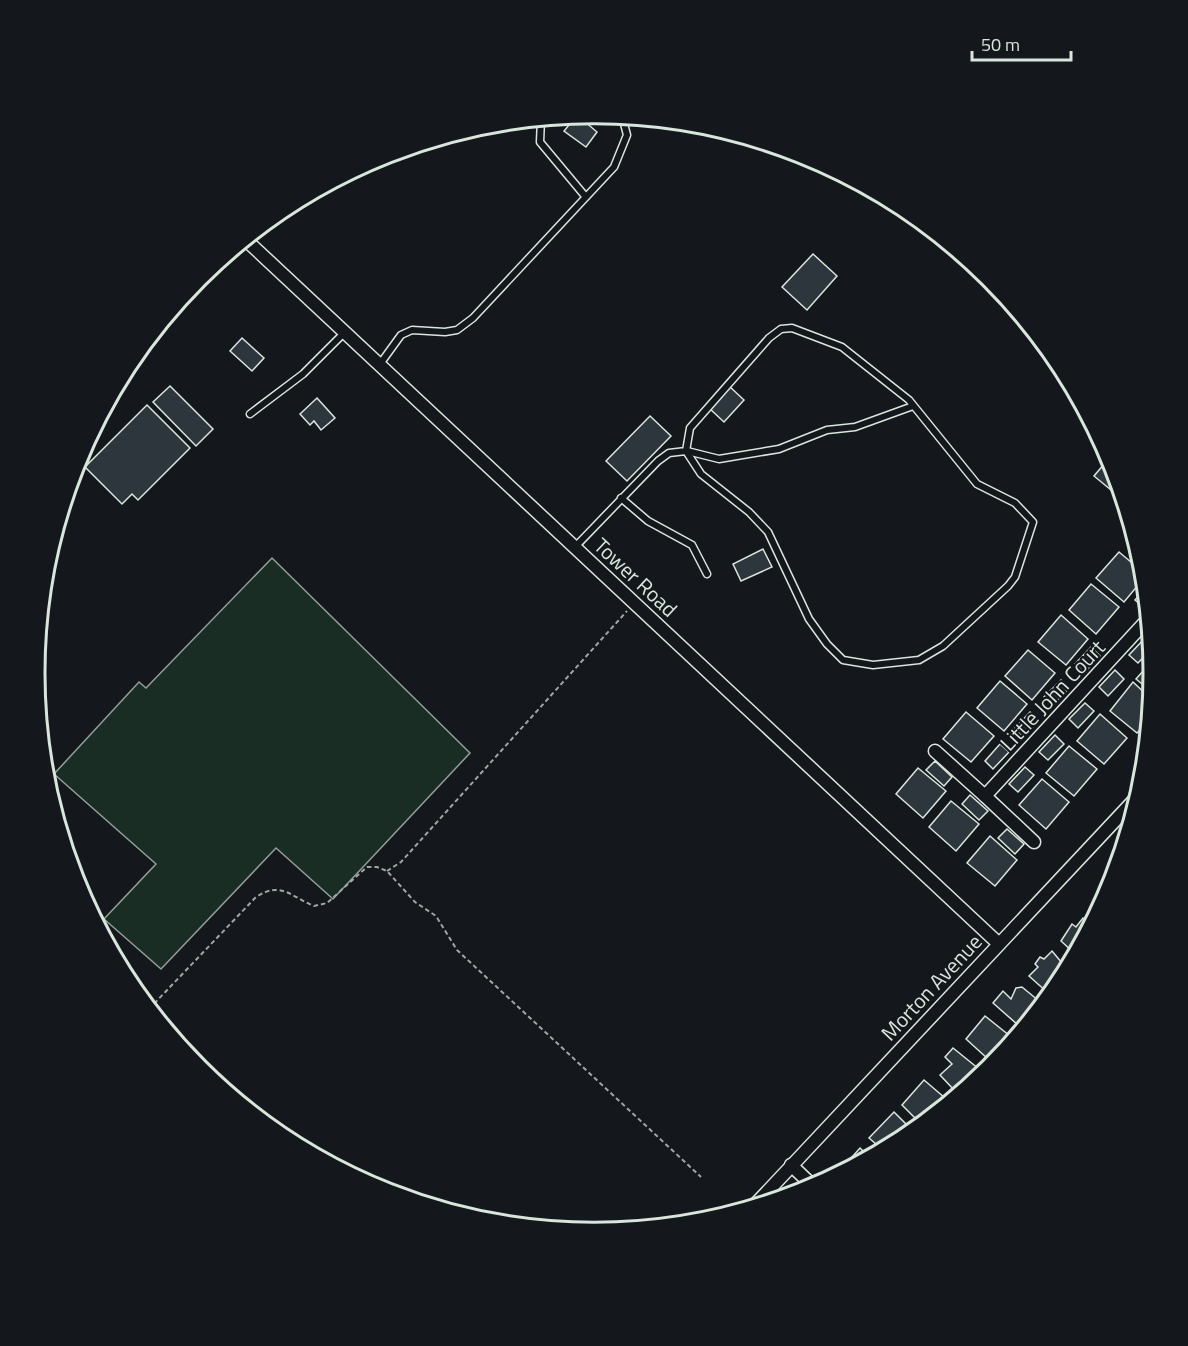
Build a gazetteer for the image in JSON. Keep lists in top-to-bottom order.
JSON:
{
  "streets": {
    "street": ["Tower Road", "Little John Court", "Morton Avenue"]
  },
  "crossings": [
    ["Tower Road", "Morton Avenue"]
  ],
  "scale_bar": "50 m"
}
